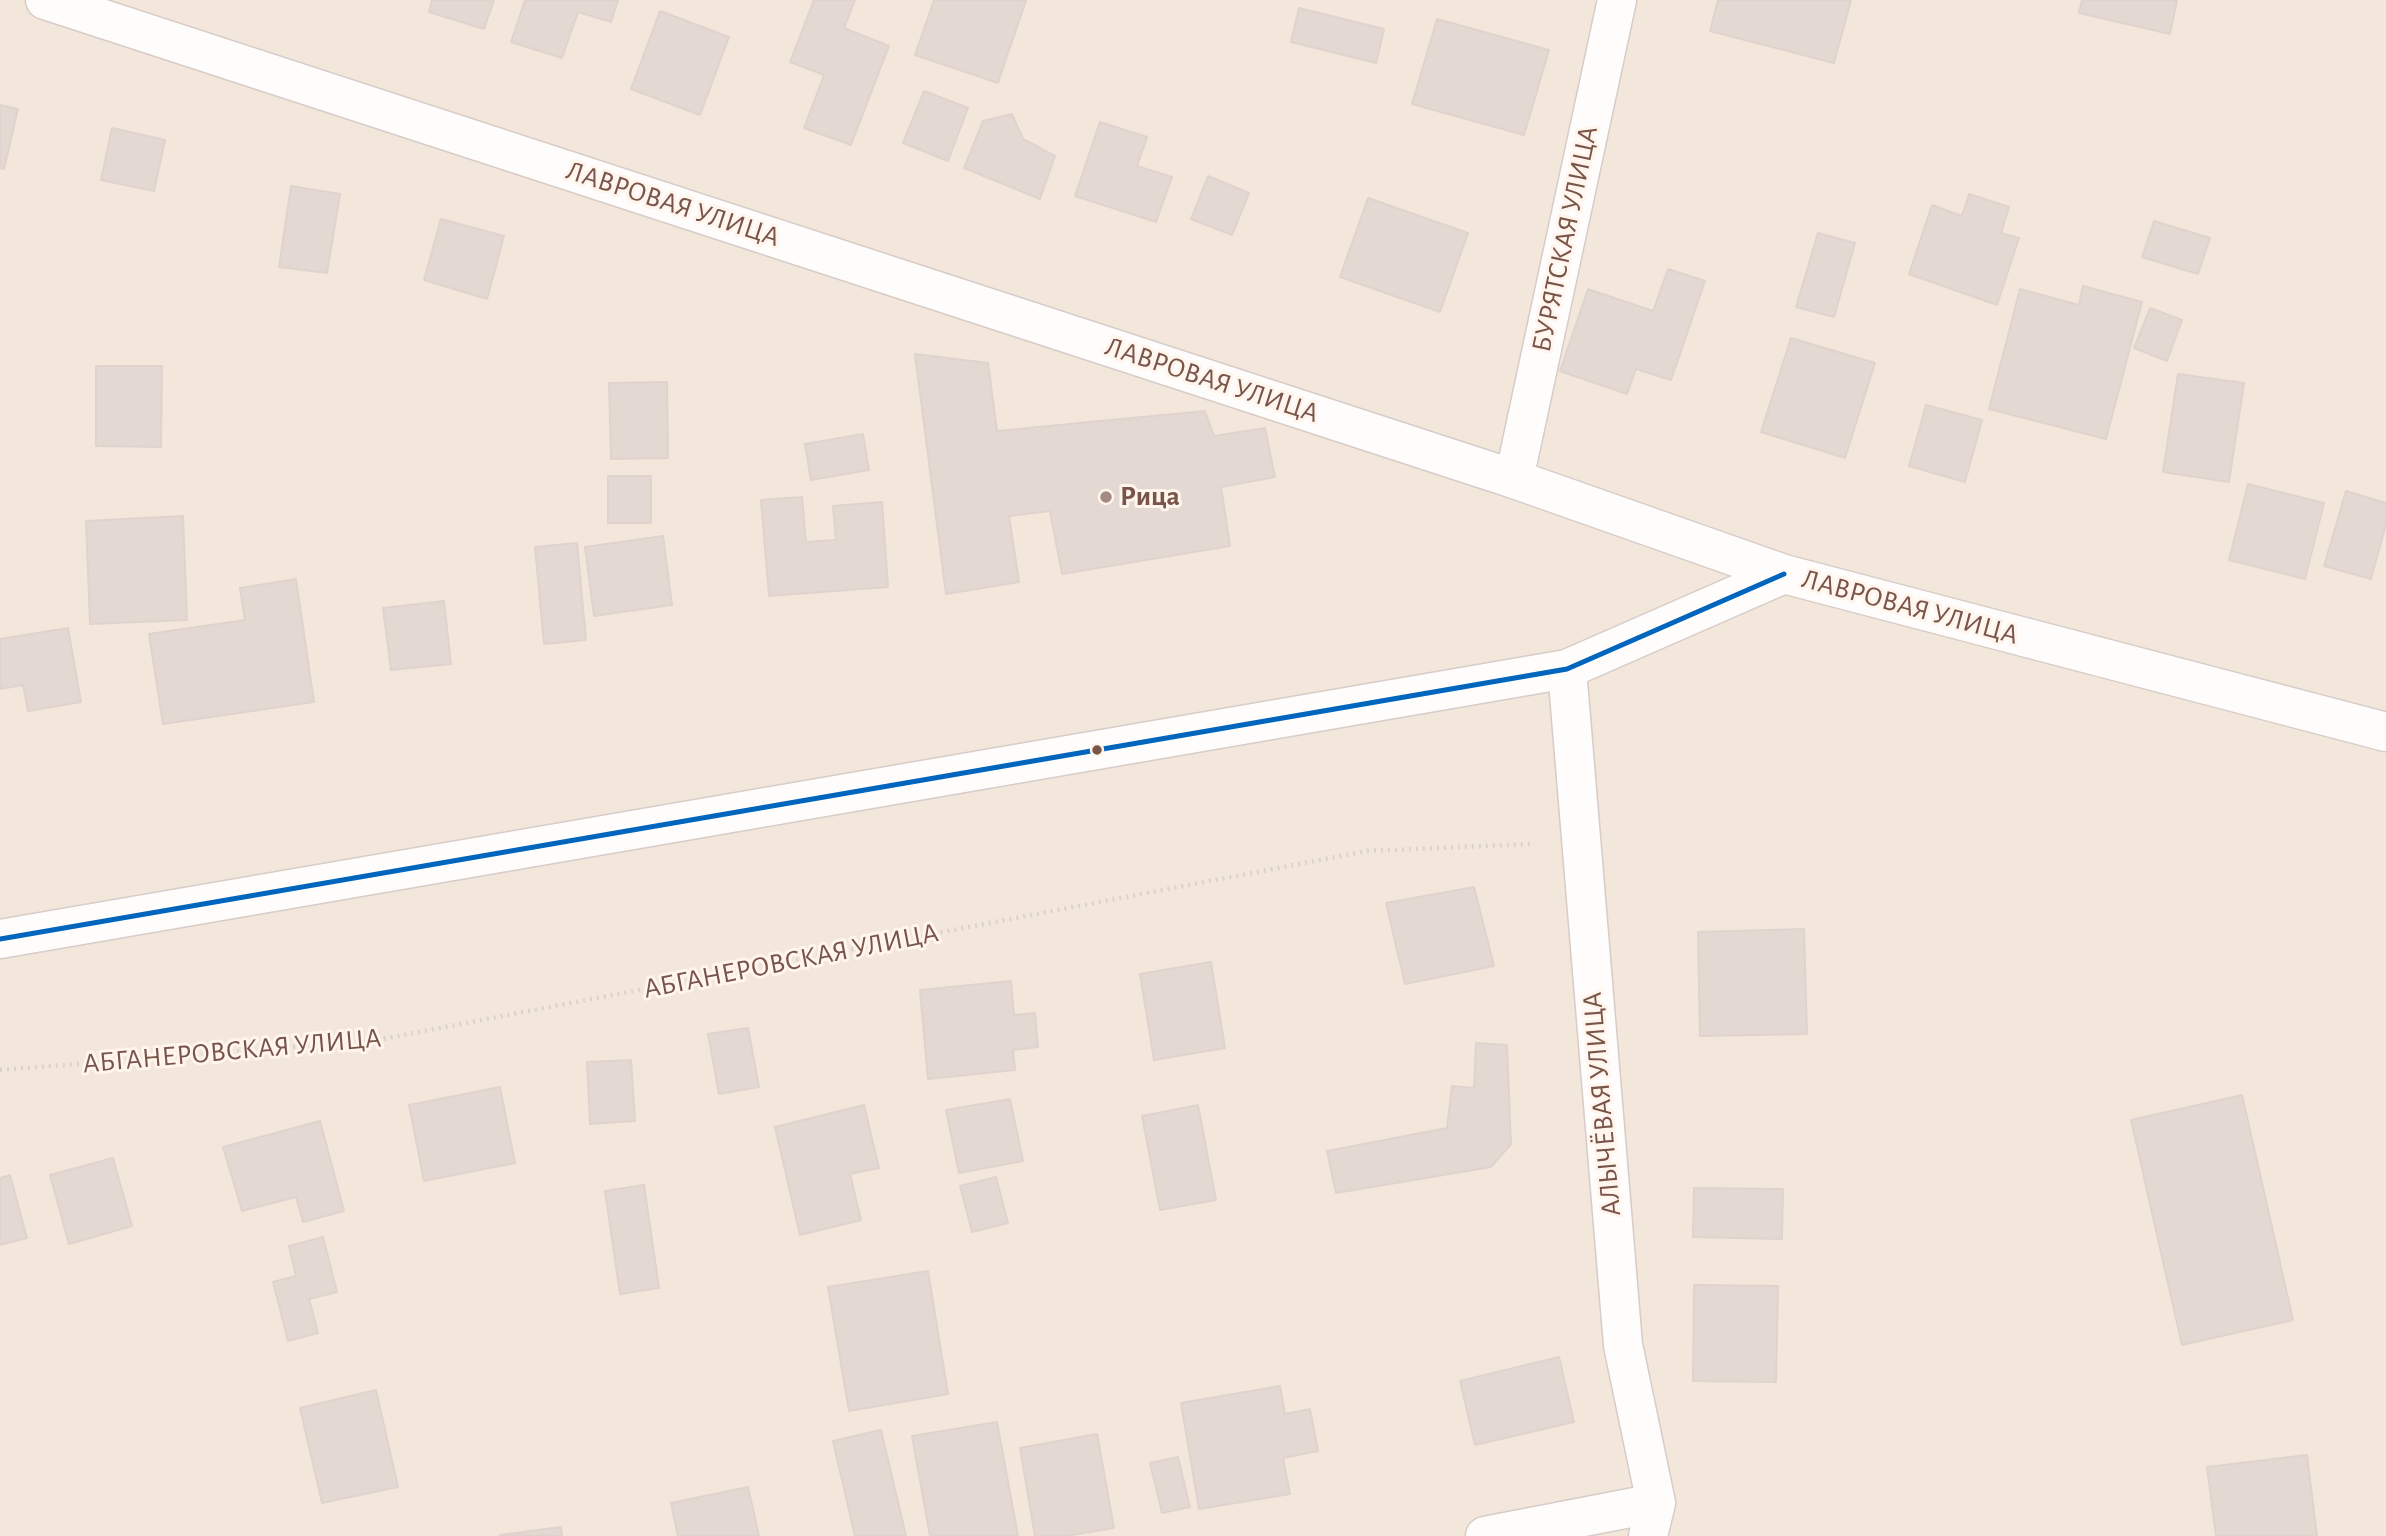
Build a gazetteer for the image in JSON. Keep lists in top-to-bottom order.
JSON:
{
  "streets": {
    "street": ["ЛАВРОВАЯ УЛИЦА", "БУРЯТСКАЯ УЛИЦА", "АЛЫЧЁВАЯ УЛИЦА"],
    "path": ["АБГАНЕРОВСКАЯ УЛИЦА"]
  },
  "crossings": [
    ["ЛАВРОВАЯ УЛИЦА", "БУРЯТСКАЯ УЛИЦА"],
    ["АБГАНЕРОВСКАЯ УЛИЦА", "АЛЫЧЁВАЯ УЛИЦА"]
  ],
  "places": ["Рица"]
}
